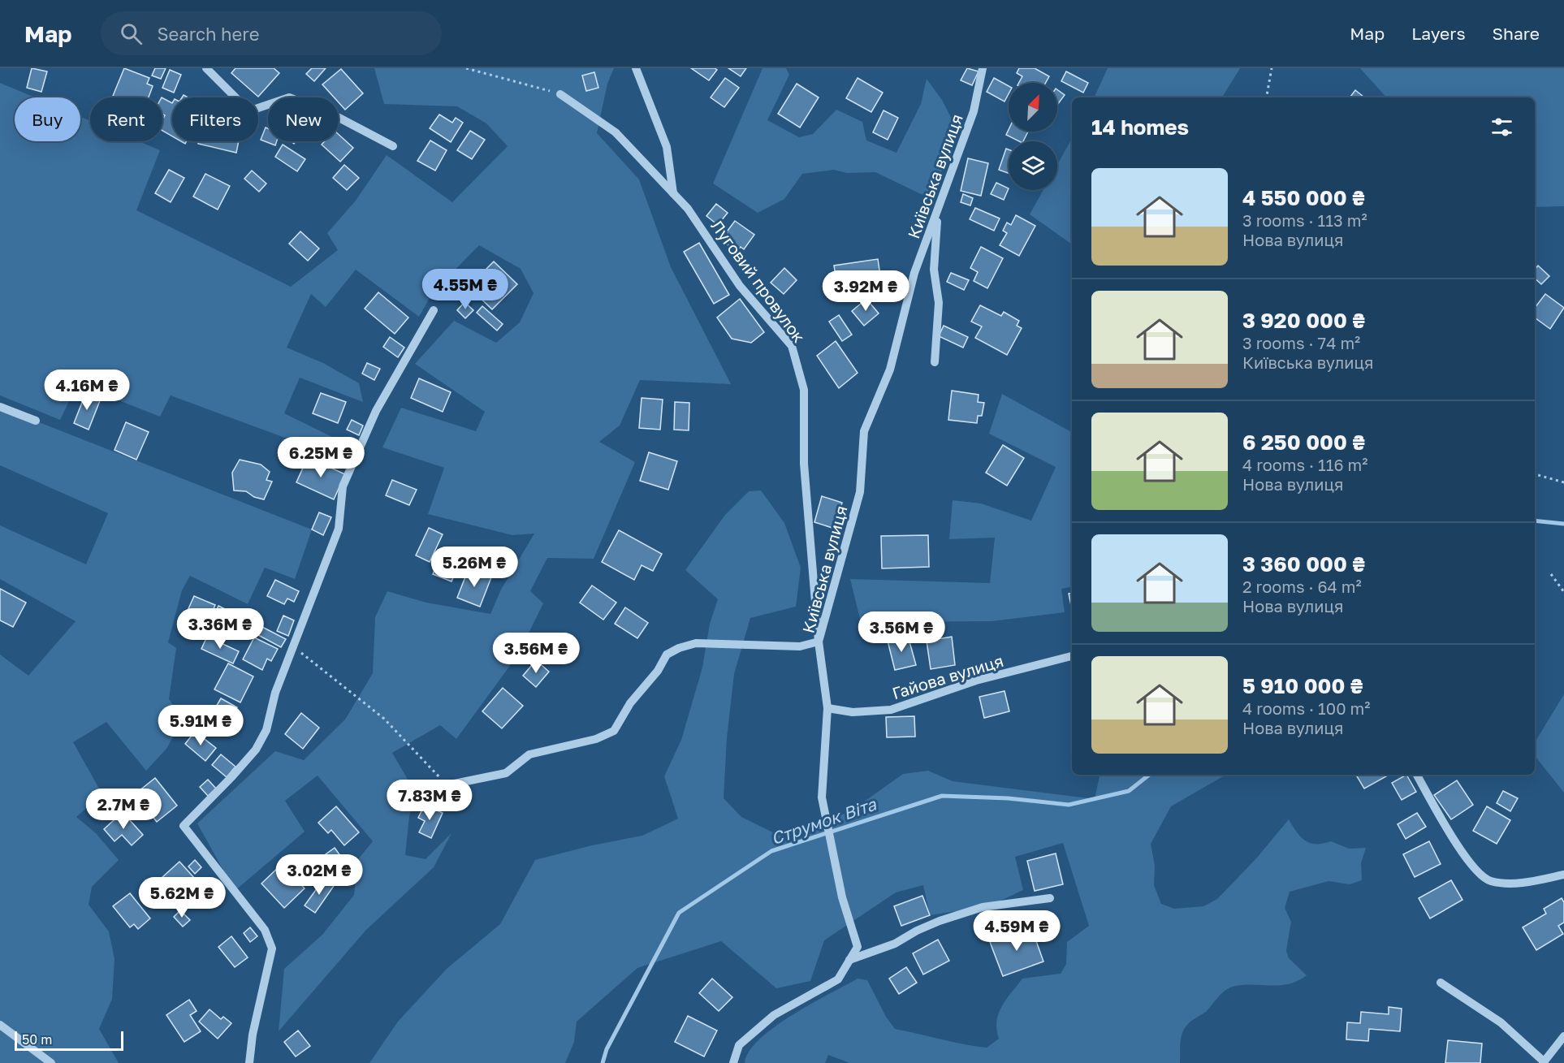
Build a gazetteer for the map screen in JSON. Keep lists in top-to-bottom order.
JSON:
{
  "streets": {
    "street": ["Київська вулиця", "Луговий провулок", "Гайова вулиця"]
  },
  "crossings": [
    ["Київська вулиця", "Луговий провулок"],
    ["Київська вулиця", "Гайова вулиця"]
  ],
  "water": ["Струмок Віта"],
  "scale_bar": "50 m",
  "north": "top right",
  "page": {
    "header": "Map",
    "search": "Search here",
    "nav": ["Map", "Layers", "Share"],
    "chip": [
      "Buy",
      "Rent",
      "Filters",
      "New"
    ],
    "heading": "14 homes",
    "list": [
      {
        "name": "4 550 000 ₴",
        "note": "3 rooms · 113 m² · Нова вулиця"
      },
      {
        "name": "3 920 000 ₴",
        "note": "3 rooms · 74 m² · Київська вулиця"
      },
      {
        "name": "6 250 000 ₴",
        "note": "4 rooms · 116 m² · Нова вулиця"
      },
      {
        "name": "3 360 000 ₴",
        "note": "2 rooms · 64 m² · Нова вулиця"
      },
      {
        "name": "5 910 000 ₴",
        "note": "4 rooms · 100 m² · Нова вулиця"
      }
    ],
    "price": [
      "4.55M ₴",
      "3.92M ₴",
      "4.16M ₴",
      "6.25M ₴",
      "5.26M ₴",
      "3.36M ₴",
      "3.56M ₴",
      "3.56M ₴",
      "5.91M ₴",
      "7.83M ₴",
      "2.7M ₴",
      "3.02M ₴",
      "5.62M ₴",
      "4.59M ₴"
    ],
    "scale": "50 m"
  }
}
